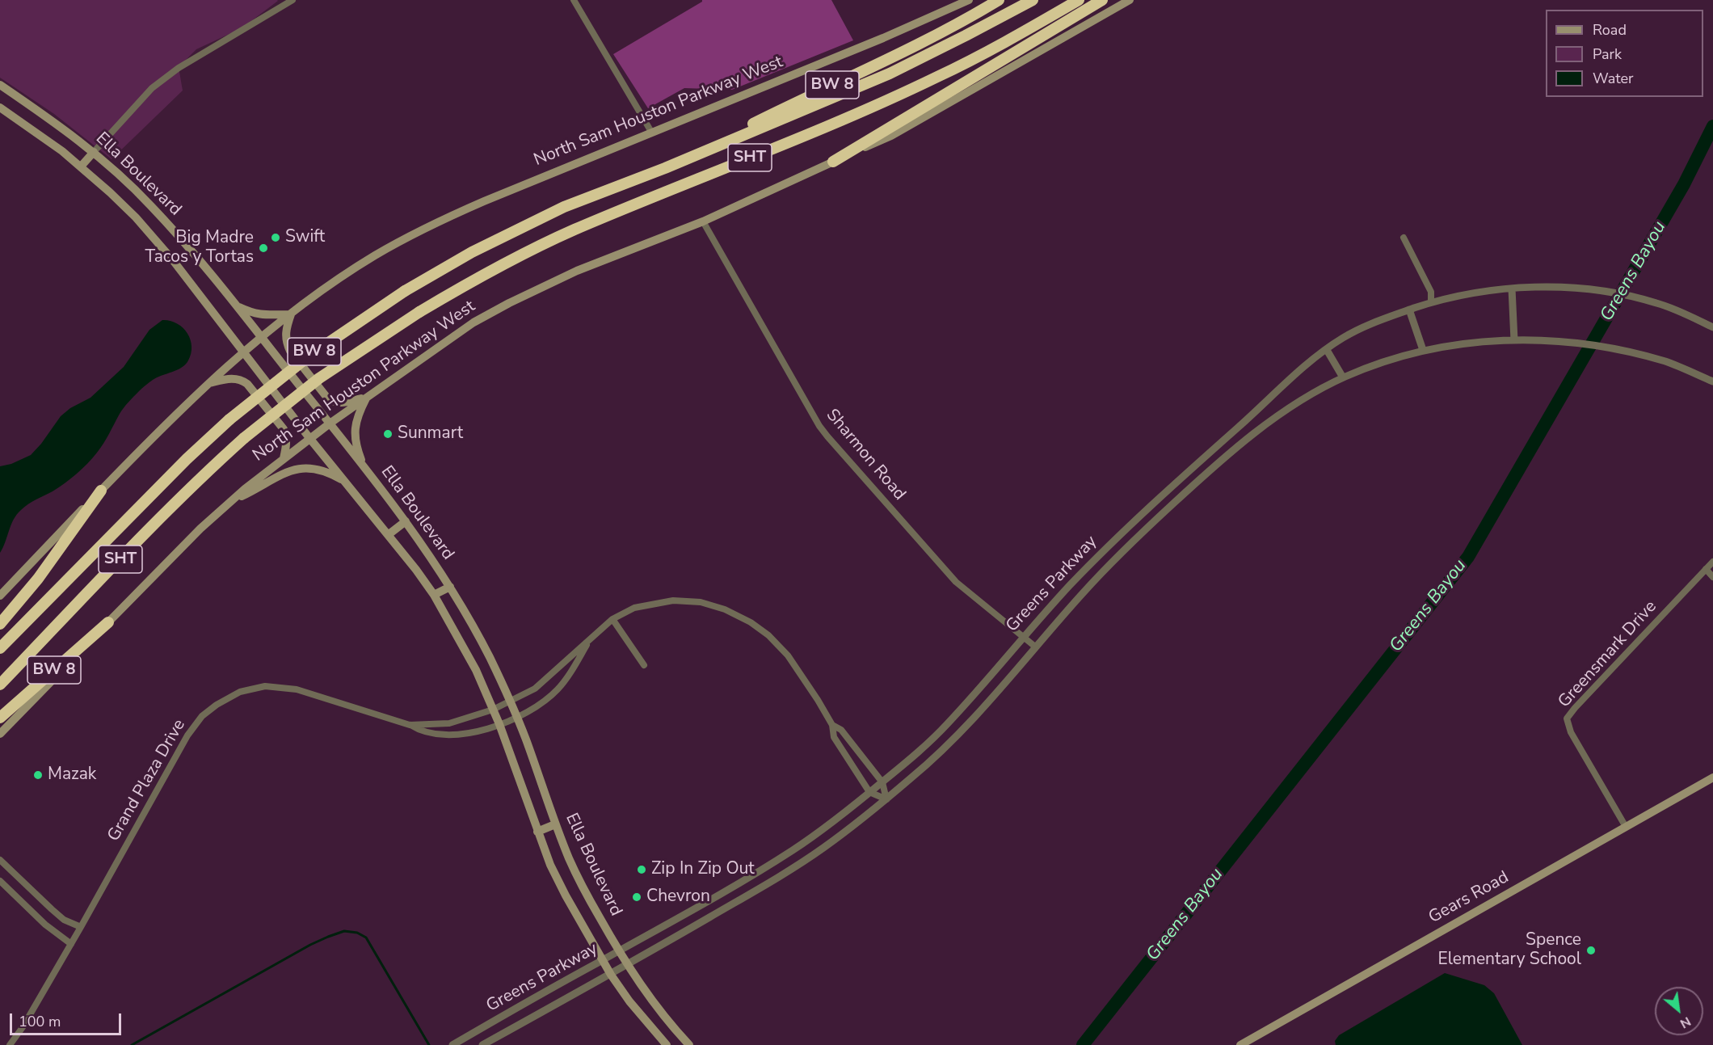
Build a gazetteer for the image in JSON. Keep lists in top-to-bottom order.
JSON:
{
  "streets": {
    "highway": ["BW 8", "SHT"],
    "main road": ["North Sam Houston Parkway West", "Ella Boulevard", "Gears Road"],
    "street": [
      "Sharmon Road",
      "Greens Parkway",
      "Greensmark Drive",
      "Grand Plaza Drive"
    ]
  },
  "crossings": [
    ["BW 8", "North Sam Houston Parkway West"],
    ["BW 8", "SHT"],
    ["North Sam Houston Parkway West", "Ella Boulevard"],
    ["North Sam Houston Parkway West", "Sharmon Road"],
    ["Ella Boulevard", "Greens Parkway"],
    ["Ella Boulevard", "Grand Plaza Drive"],
    ["Sharmon Road", "Greens Parkway"],
    ["Greens Parkway", "Grand Plaza Drive"],
    ["Greensmark Drive", "Gears Road"]
  ],
  "water": ["Greens Bayou"],
  "places": [
    "Swift",
    "Big Madre Tacos y Tortas",
    "Sunmart",
    "Mazak",
    "Zip In Zip Out",
    "Chevron",
    "Spence Elementary School"
  ],
  "legend": ["Road", "Park", "Water"],
  "scale_bar": "100 m",
  "north": "bottom right"
}
